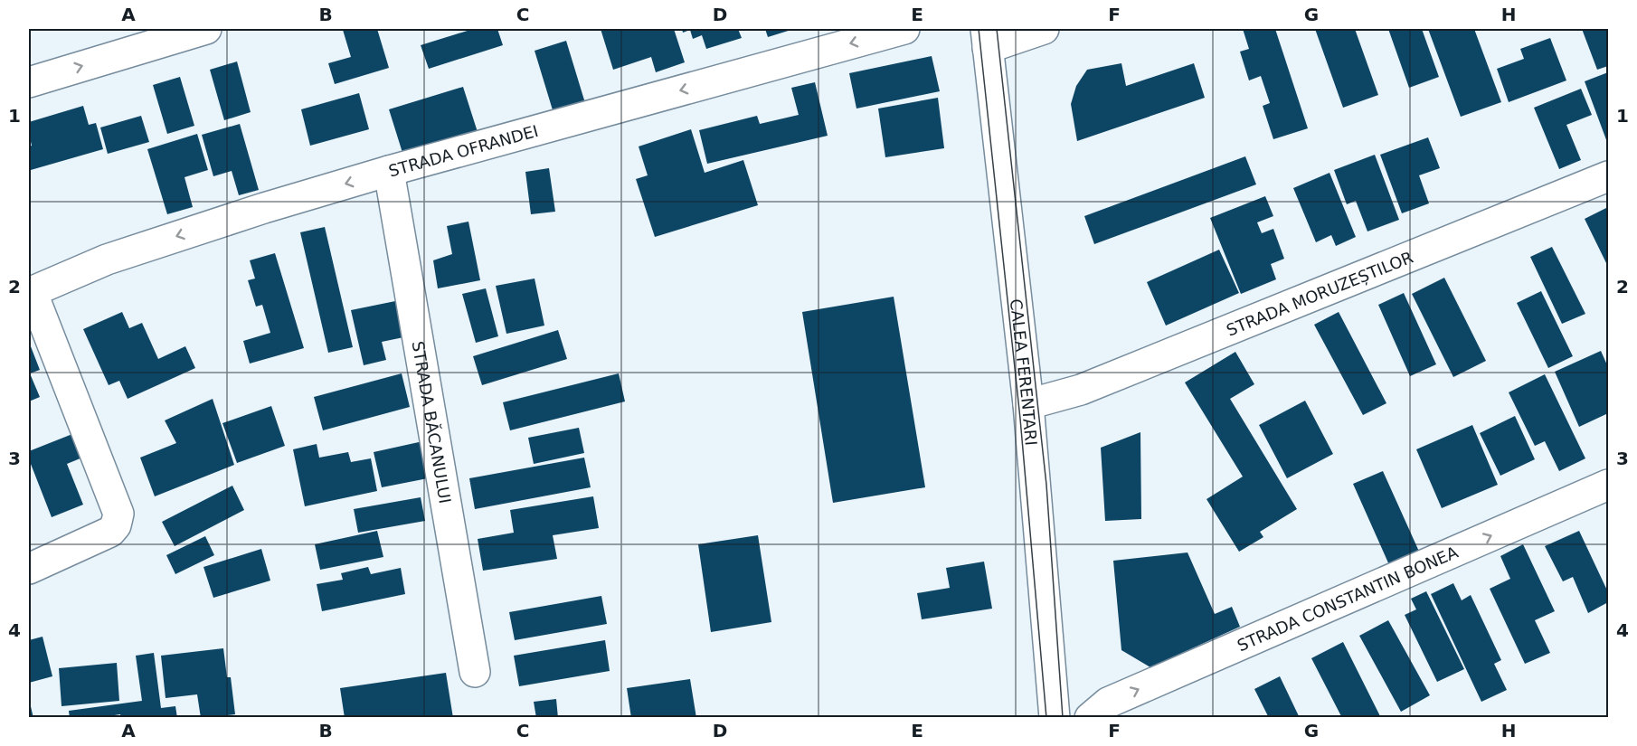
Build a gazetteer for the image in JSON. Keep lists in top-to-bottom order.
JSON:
{
  "streets": {
    "street": [
      "STRADA OFRANDEI",
      "STRADA MORUZEȘTILOR",
      "CALEA FERENTARI",
      "STRADA BĂCANULUI",
      "STRADA CONSTANTIN BONEA"
    ]
  },
  "crossings": [
    ["STRADA OFRANDEI", "STRADA BĂCANULUI"],
    ["STRADA MORUZEȘTILOR", "CALEA FERENTARI"]
  ],
  "one_way": ["STRADA OFRANDEI", "STRADA CONSTANTIN BONEA"],
  "grid": {
    "columns": [
      "A",
      "B",
      "C",
      "D",
      "E",
      "F",
      "G",
      "H"
    ],
    "rows": [
      "1",
      "2",
      "3",
      "4"
    ]
  }
}
